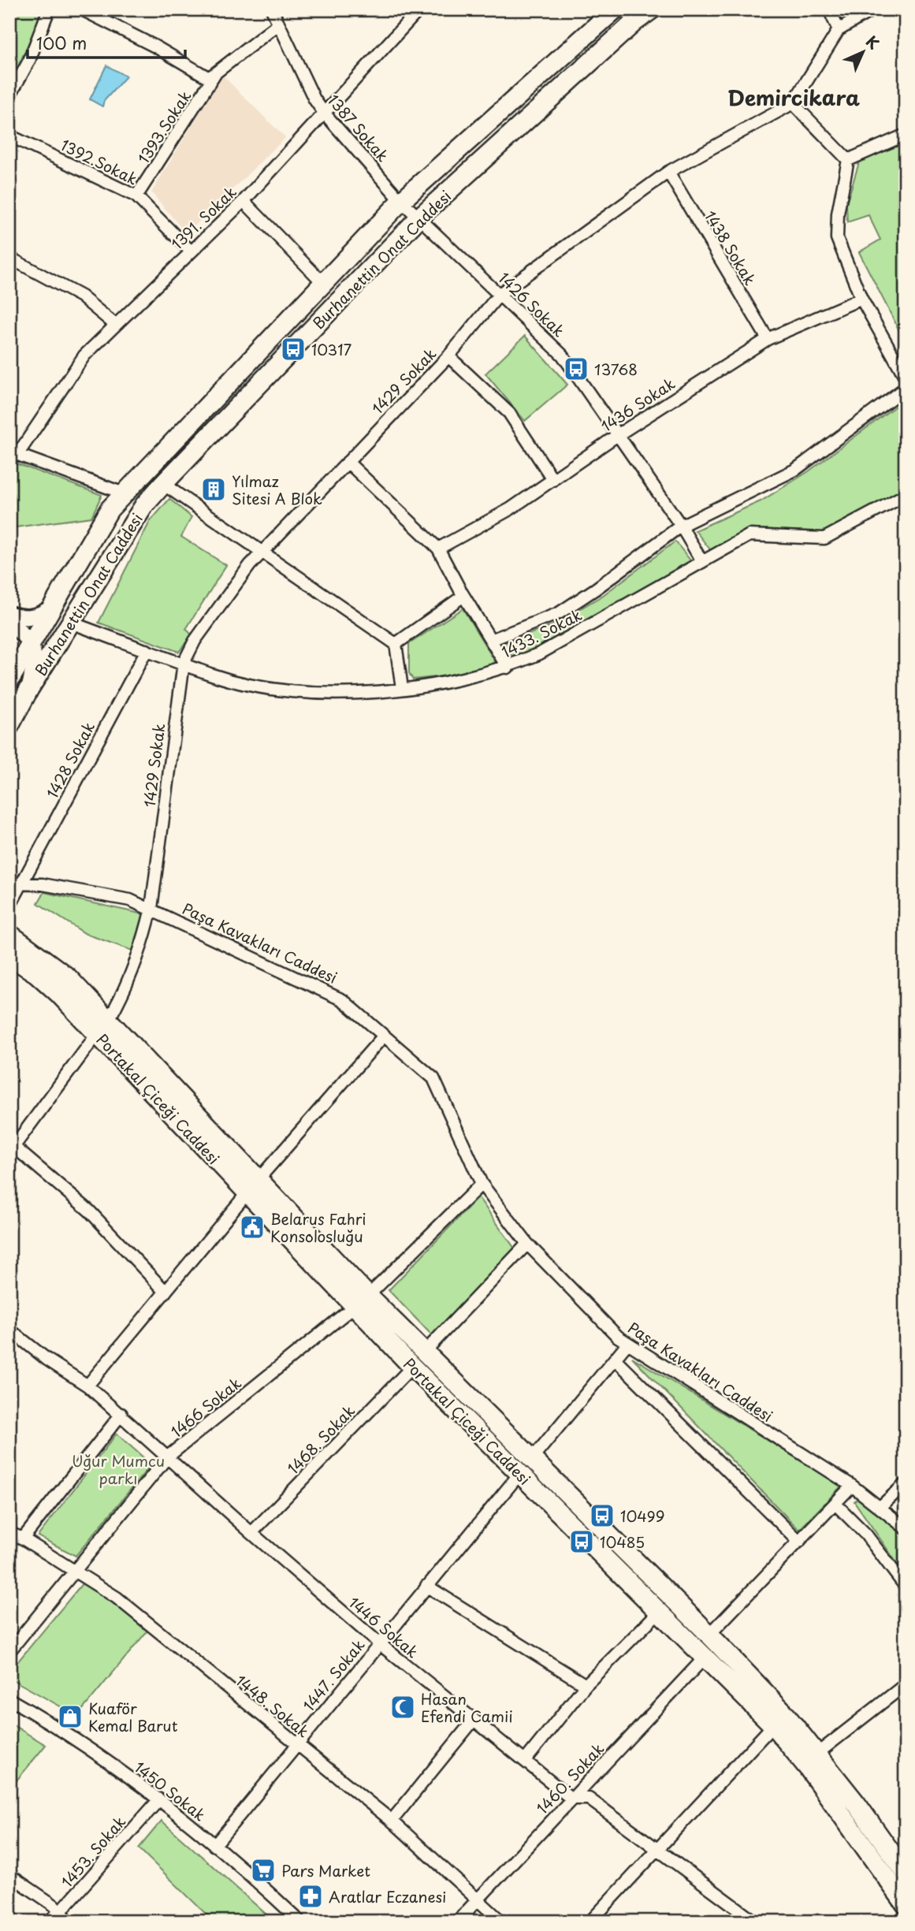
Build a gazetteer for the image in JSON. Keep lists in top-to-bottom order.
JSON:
{
  "streets": {
    "main road": ["Burhanettin Onat Caddesi", "Portakal Çiceği Caddesi"],
    "street": [
      "1393.Sokak",
      "1387 Sokak",
      "1392.Sokak",
      "1391. Sokak",
      "1438 Sokak",
      "1426 Sokak",
      "1429 Sokak",
      "1436 Sokak",
      "1433. Sokak",
      "1428 Sokak",
      "Paşa Kavakları Caddesi",
      "1466 Sokak",
      "1468. Sokak",
      "1446 Sokak",
      "1447. Sokak",
      "1448. Sokak",
      "1460. Sokak",
      "1450 Sokak",
      "1453. Sokak"
    ]
  },
  "crossings": [
    ["1393.Sokak", "1387 Sokak"],
    ["1393.Sokak", "1392.Sokak"],
    ["1387 Sokak", "1391. Sokak"],
    ["1387 Sokak", "Burhanettin Onat Caddesi"],
    ["1387 Sokak", "1426 Sokak"],
    ["1392.Sokak", "1391. Sokak"],
    ["1438 Sokak", "1429 Sokak"],
    ["1438 Sokak", "1436 Sokak"],
    ["Burhanettin Onat Caddesi", "1426 Sokak"],
    ["Burhanettin Onat Caddesi", "1433. Sokak"],
    ["1426 Sokak", "1429 Sokak"],
    ["1426 Sokak", "1436 Sokak"],
    ["1426 Sokak", "1433. Sokak"],
    ["1429 Sokak", "1433. Sokak"],
    ["1429 Sokak", "Paşa Kavakları Caddesi"],
    ["1429 Sokak", "Portakal Çiceği Caddesi"],
    ["1433. Sokak", "1428 Sokak"],
    ["1428 Sokak", "Paşa Kavakları Caddesi"],
    ["Paşa Kavakları Caddesi", "1466 Sokak"],
    ["Portakal Çiceği Caddesi", "1466 Sokak"],
    ["Portakal Çiceği Caddesi", "1468. Sokak"],
    ["Portakal Çiceği Caddesi", "1447. Sokak"],
    ["Portakal Çiceği Caddesi", "1460. Sokak"],
    ["1466 Sokak", "1446 Sokak"],
    ["1466 Sokak", "1448. Sokak"],
    ["1468. Sokak", "1446 Sokak"],
    ["1446 Sokak", "1447. Sokak"],
    ["1446 Sokak", "1460. Sokak"],
    ["1447. Sokak", "1448. Sokak"],
    ["1447. Sokak", "1450 Sokak"],
    ["1448. Sokak", "1460. Sokak"],
    ["1450 Sokak", "1453. Sokak"]
  ],
  "districts": ["Demircikara"],
  "parks": ["Uğur Mumcu parkı"],
  "places": {
    "bus stop": [
      "10317",
      "13768",
      "10499",
      "10485"
    ],
    "building": ["Yılmaz Sitesi A Blok"],
    "public building": ["Belarus Fahri Konsolosluğu"],
    "mosque": ["Hasan Efendi Camii"],
    "shop": ["Kuaför Kemal Barut"],
    "supermarket": ["Pars Market"],
    "pharmacy": ["Aratlar Eczanesi"]
  },
  "scale_bar": "100 m",
  "north": "top right"
}
